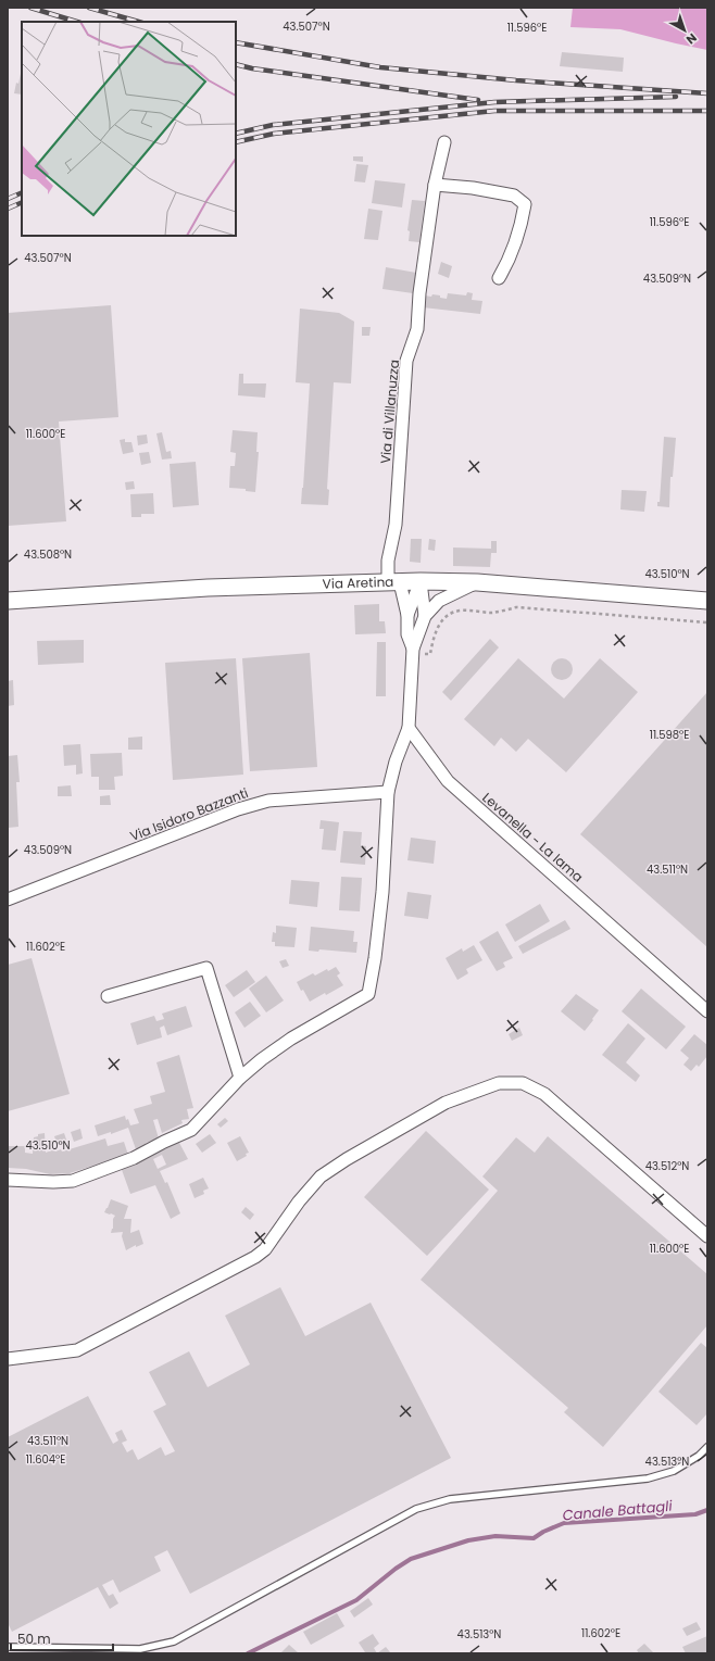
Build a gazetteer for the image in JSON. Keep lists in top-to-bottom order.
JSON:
{
  "streets": {
    "street": [
      "Via di Villanuzza",
      "Via Aretina",
      "Via Isidoro Bazzanti",
      "Levanella - La lama"
    ]
  },
  "crossings": [
    ["Via di Villanuzza", "Via Aretina"]
  ],
  "water": ["Canale Battagli"],
  "scale_bar": "50 m",
  "north": "bottom right",
  "coordinates": [
    "43.507°N",
    "11.596°E",
    "43.509°N",
    "11.600°E",
    "43.508°N",
    "43.510°N",
    "11.598°E",
    "43.511°N",
    "11.602°E",
    "43.512°N",
    "11.604°E",
    "43.513°N"
  ]
}
